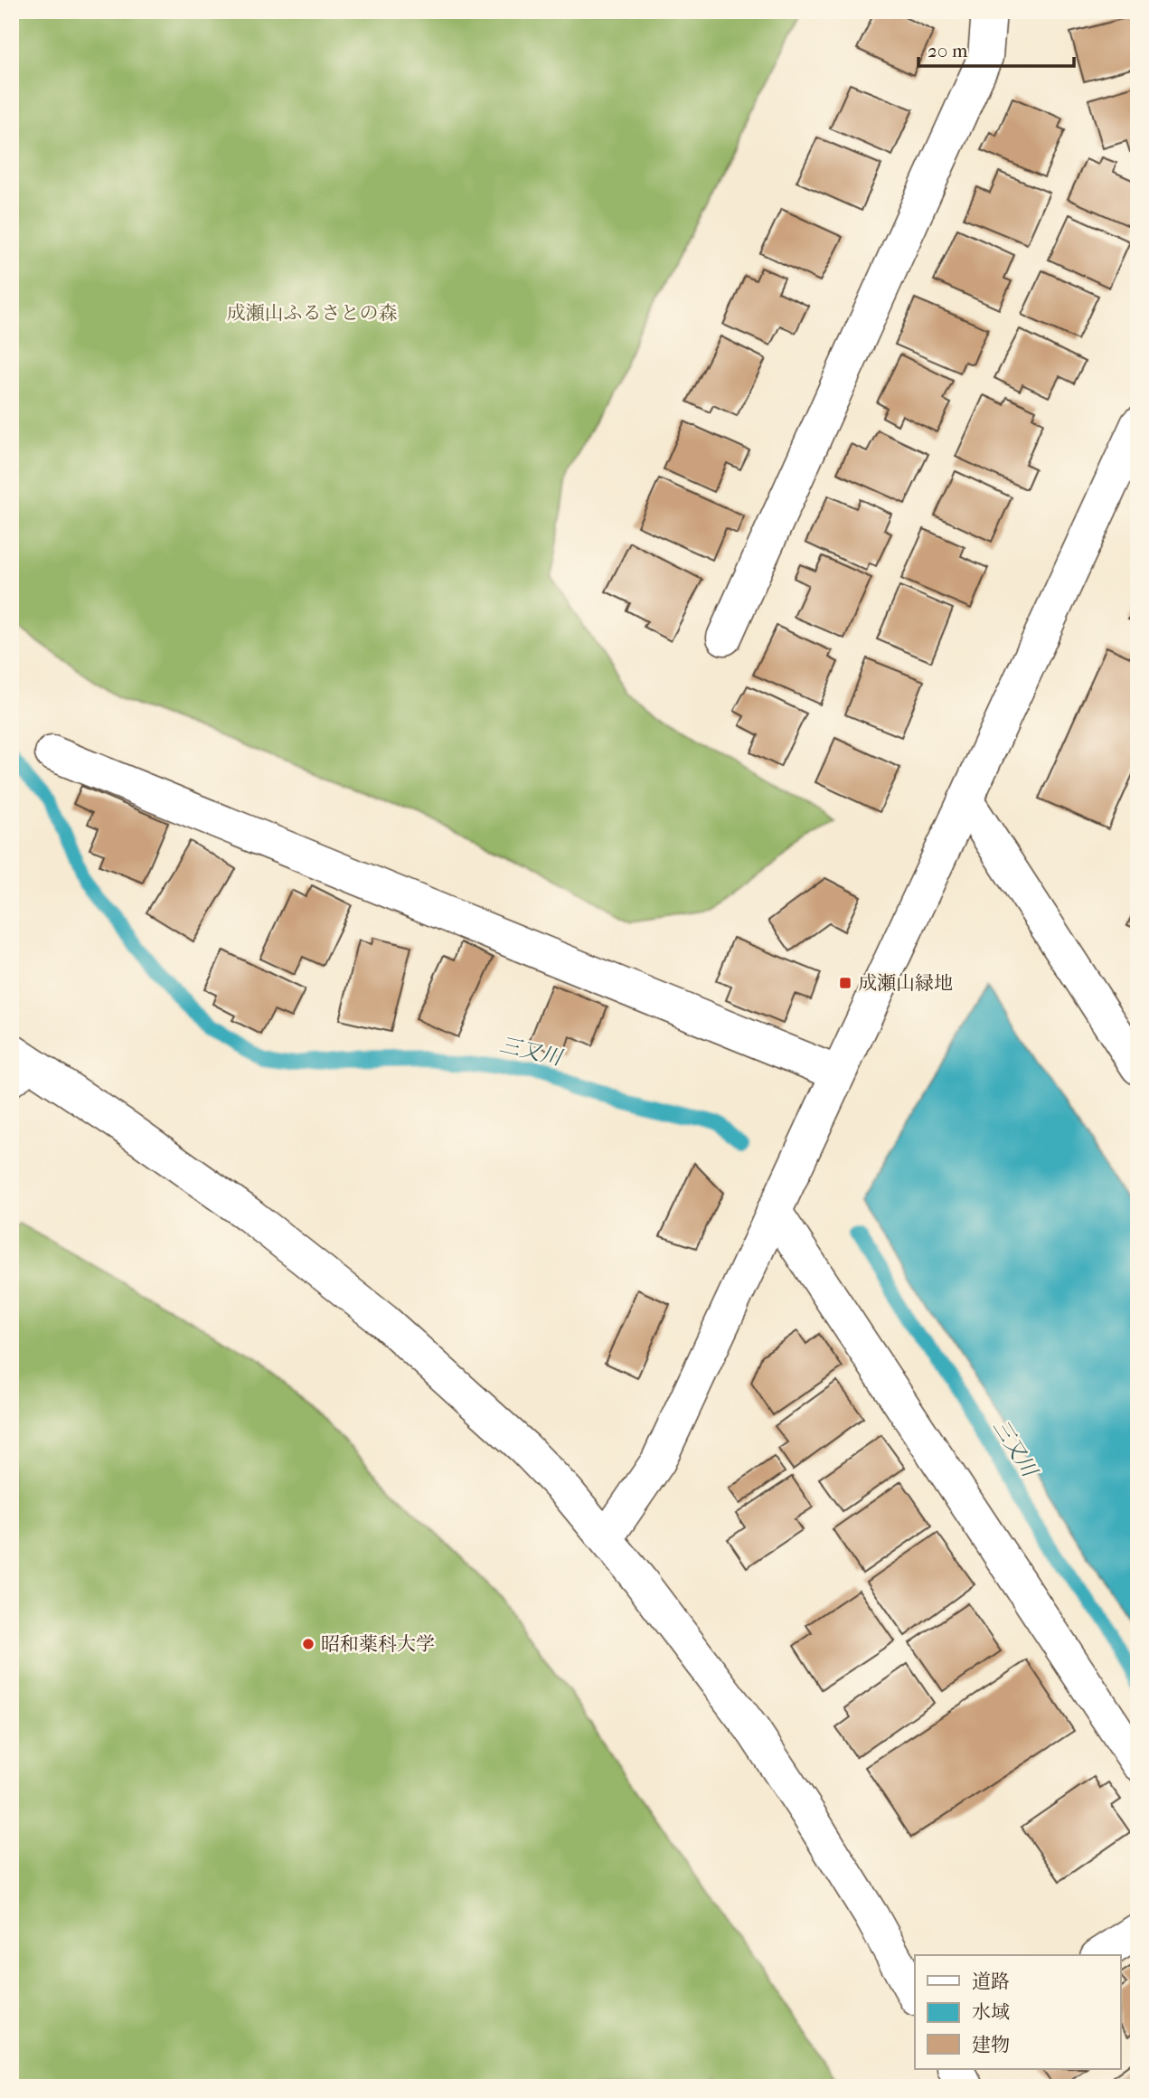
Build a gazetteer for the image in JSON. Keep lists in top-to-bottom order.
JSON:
{
  "water": ["三又川"],
  "parks": ["成瀬山ふるさとの森"],
  "places": {
    "transit": ["成瀬山緑地"],
    "other": ["昭和薬科大学"]
  },
  "legend": ["道路", "水域", "建物"],
  "scale_bar": "20 m"
}
